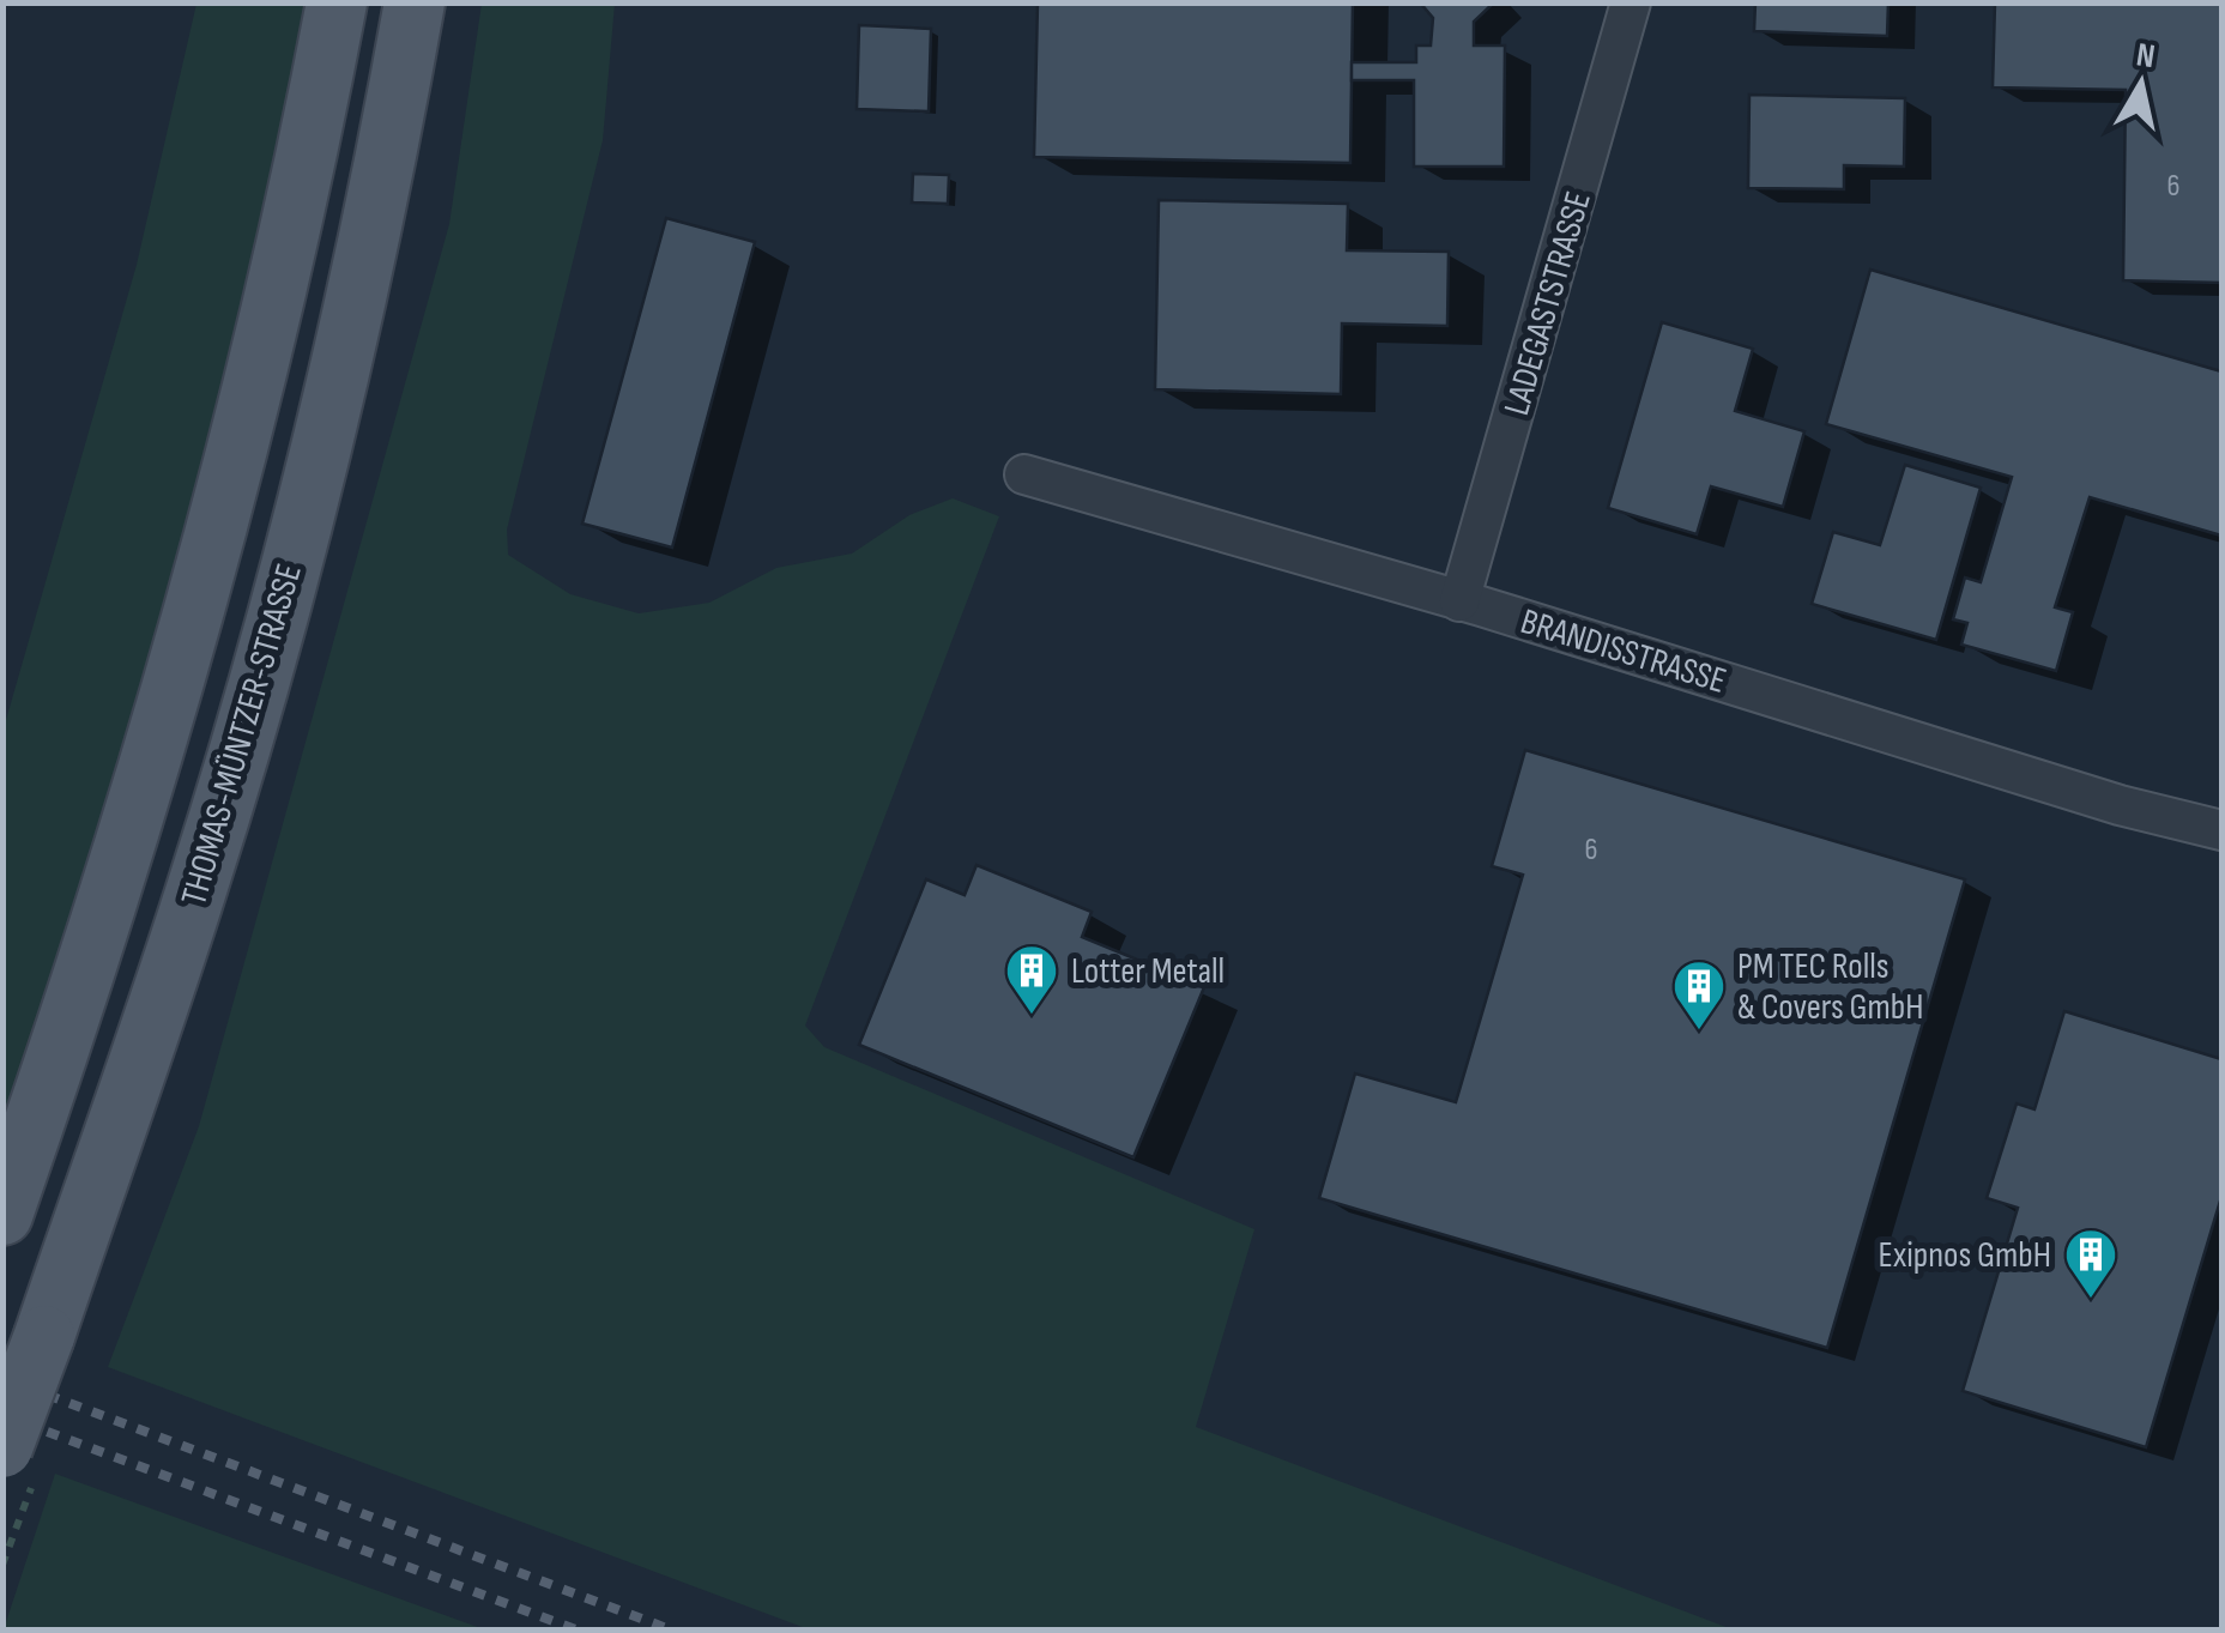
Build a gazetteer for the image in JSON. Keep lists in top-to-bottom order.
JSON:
{
  "streets": {
    "main road": ["THOMAS-MÜNTZER-STRASSE"],
    "street": ["LADEGASTSTRASSE", "BRANDISSTRASSE"]
  },
  "crossings": [
    ["LADEGASTSTRASSE", "BRANDISSTRASSE"]
  ],
  "places": {
    "building": ["Lotter Metall", "PM TEC Rolls & Covers GmbH", "Exipnos GmbH"]
  },
  "house_numbers": ["6", "6"],
  "north": "top"
}
